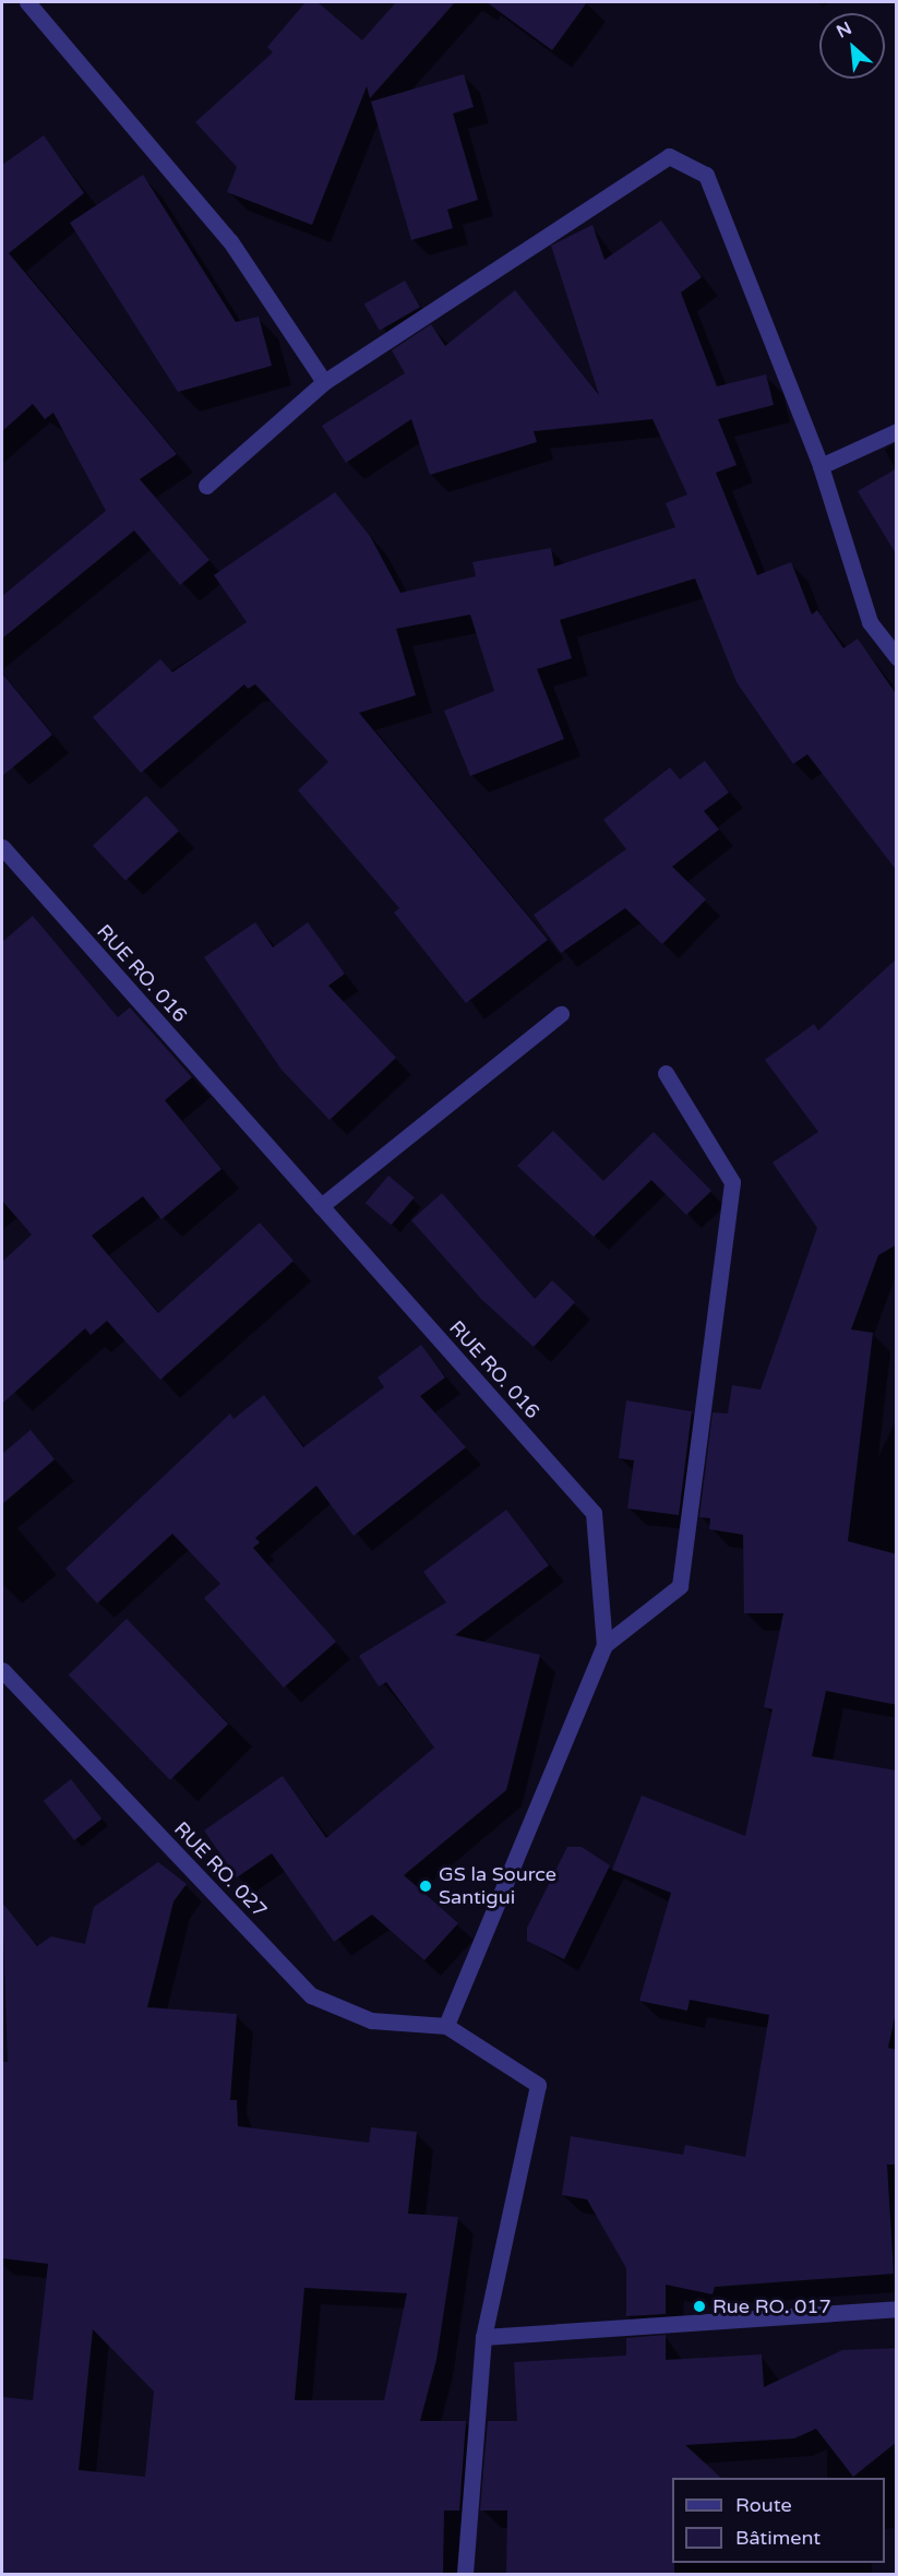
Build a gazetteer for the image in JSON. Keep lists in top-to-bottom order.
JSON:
{
  "streets": {
    "street": ["RUE RO. 016", "RUE RO. 027"]
  },
  "crossings": [
    ["RUE RO. 016", "RUE RO. 027"]
  ],
  "places": ["GS la Source Santigui", "Rue RO. 017"],
  "legend": ["Route", "Bâtiment"],
  "north": "top left"
}
